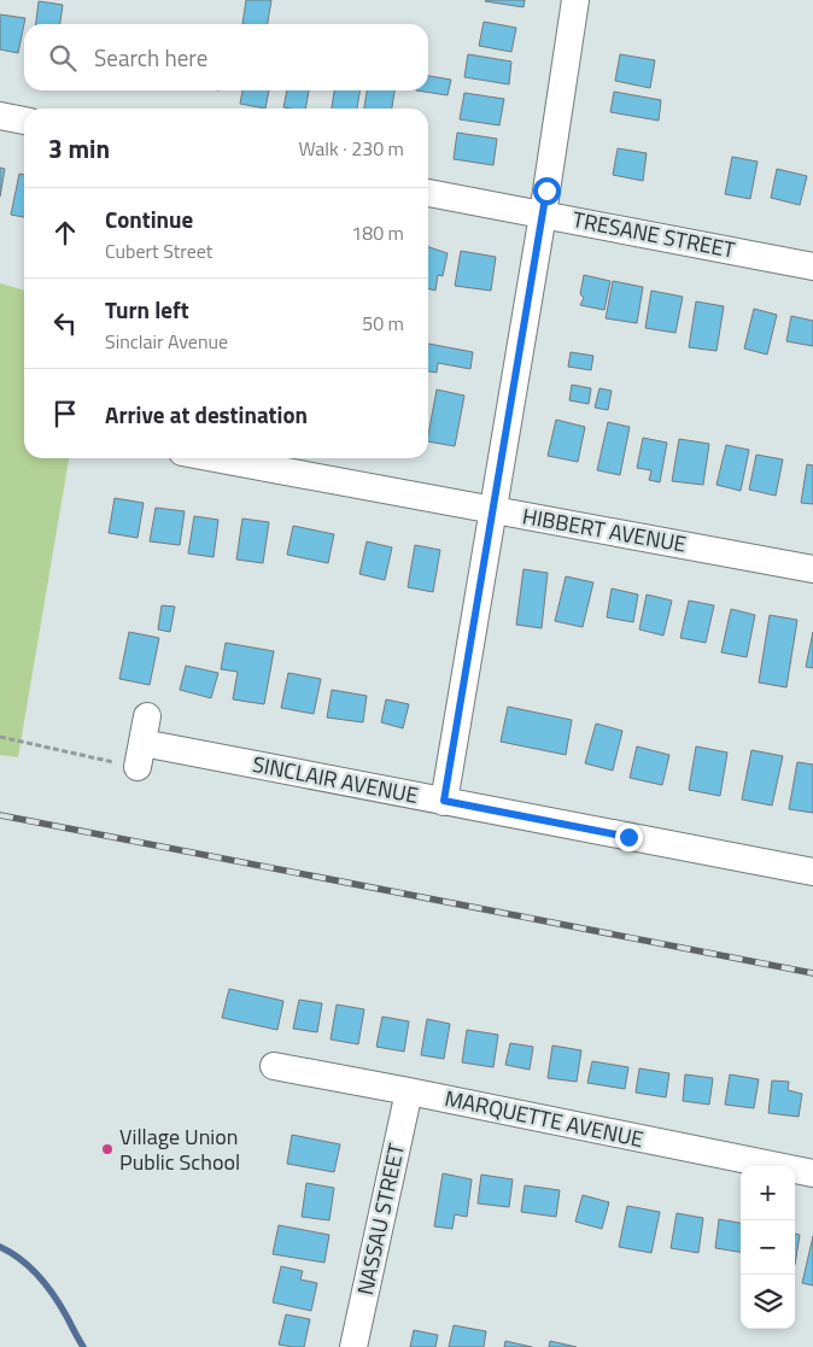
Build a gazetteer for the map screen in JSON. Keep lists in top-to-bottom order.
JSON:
{
  "streets": {
    "street": [
      "TRESANE STREET",
      "HIBBERT AVENUE",
      "SINCLAIR AVENUE",
      "MARQUETTE AVENUE",
      "NASSAU STREET"
    ]
  },
  "crossings": [
    ["MARQUETTE AVENUE", "NASSAU STREET"]
  ],
  "places": ["Village Union Public School"],
  "page": {
    "search": "Search here",
    "heading": ["3 min", "Walk · 230 m"],
    "list": [
      ["Continue", "Cubert Street", "180 m"],
      ["Turn left", "Sinclair Avenue", "50 m"],
      "Arrive at destination"
    ],
    "map_buttons": ["+", "−"]
  }
}
